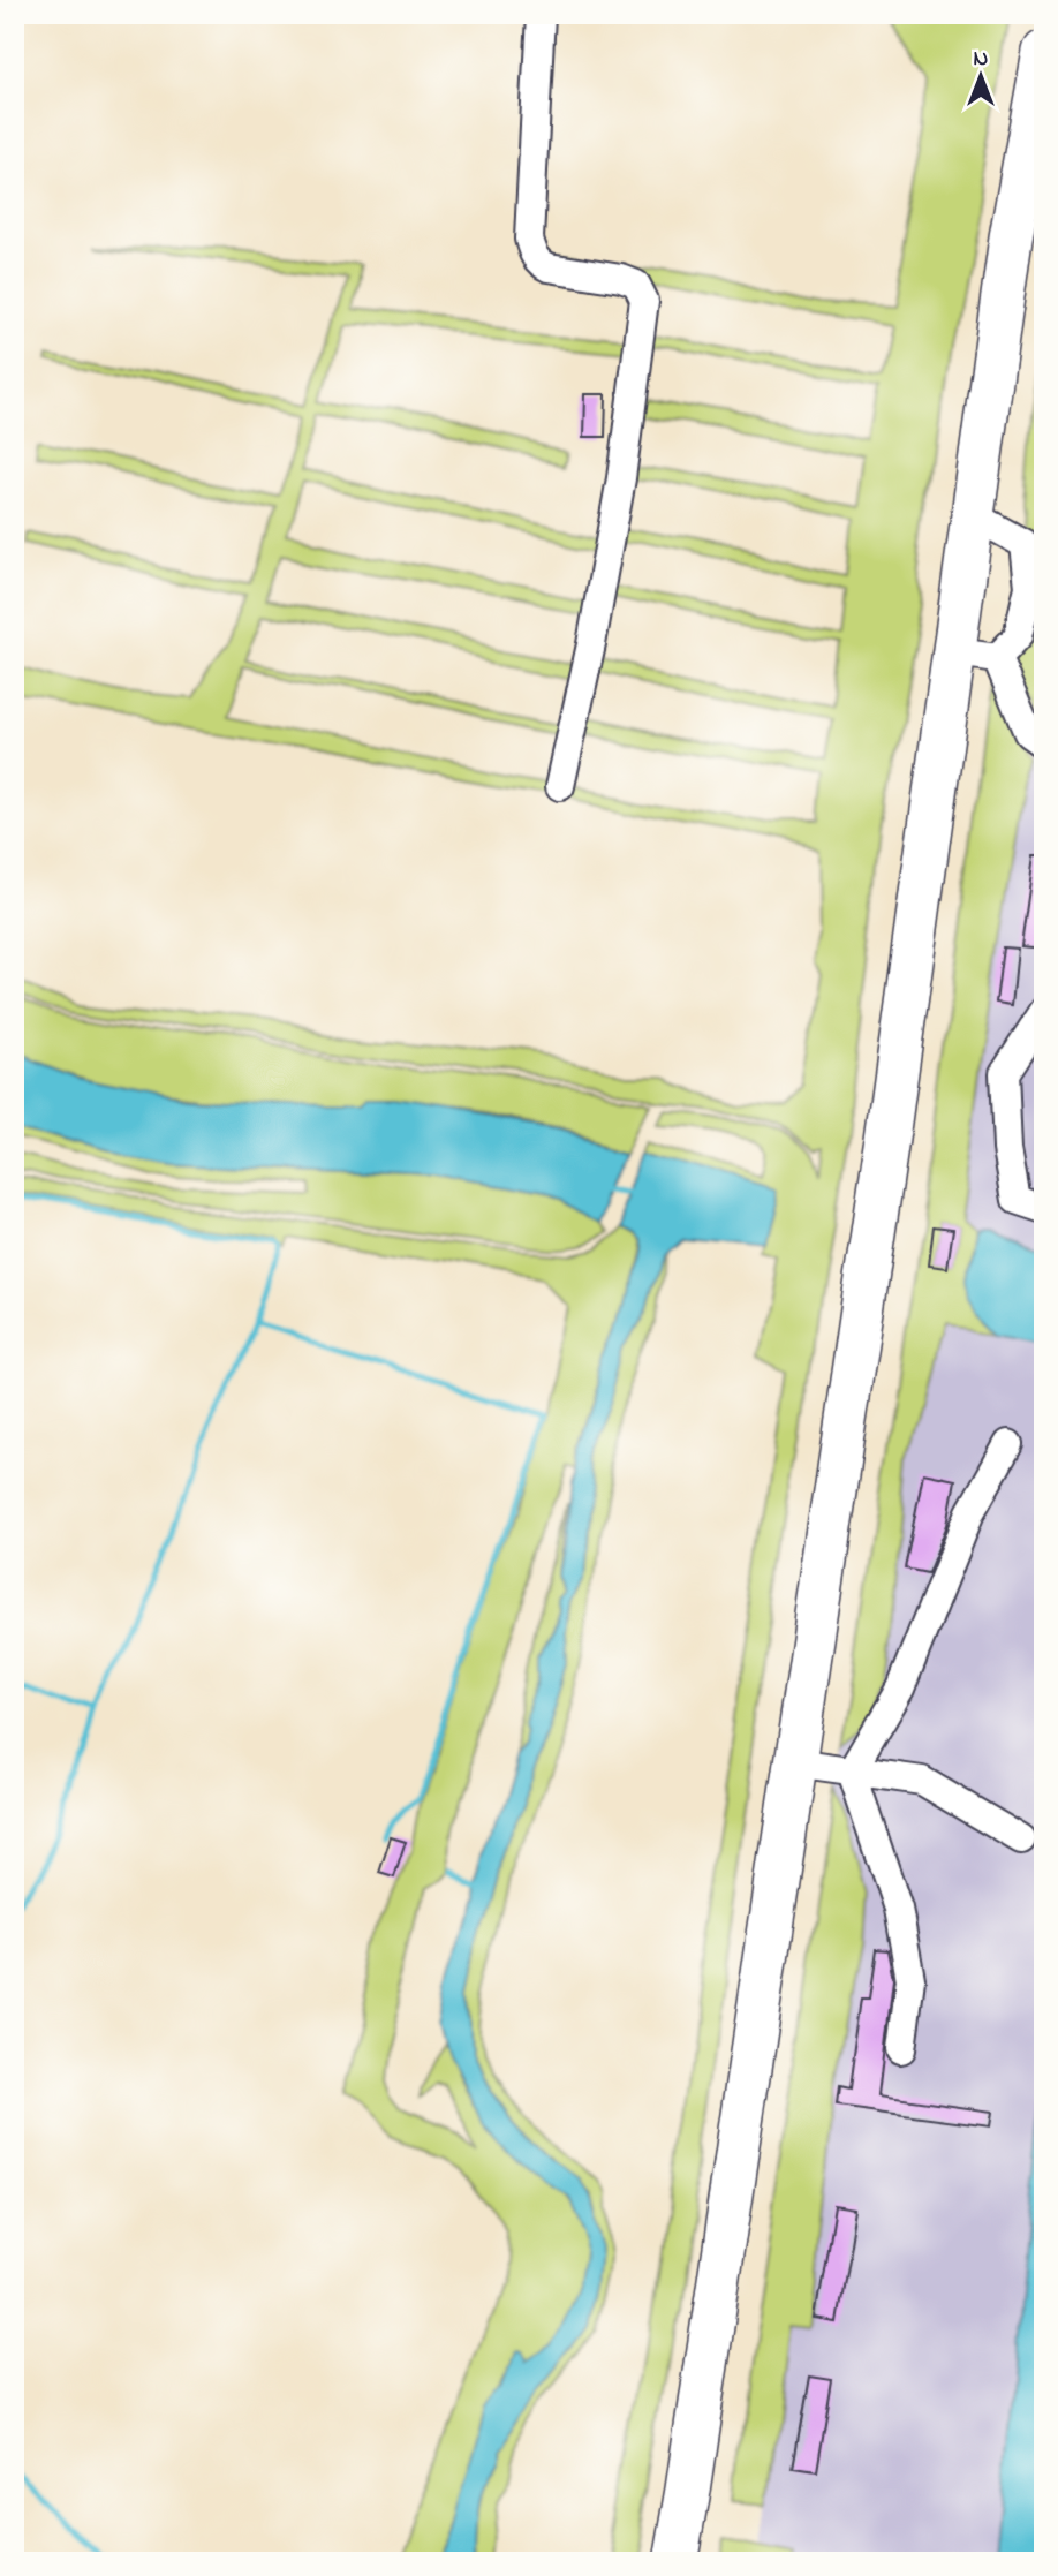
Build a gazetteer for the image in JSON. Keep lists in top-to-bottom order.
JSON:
{
  "north": "top"
}
